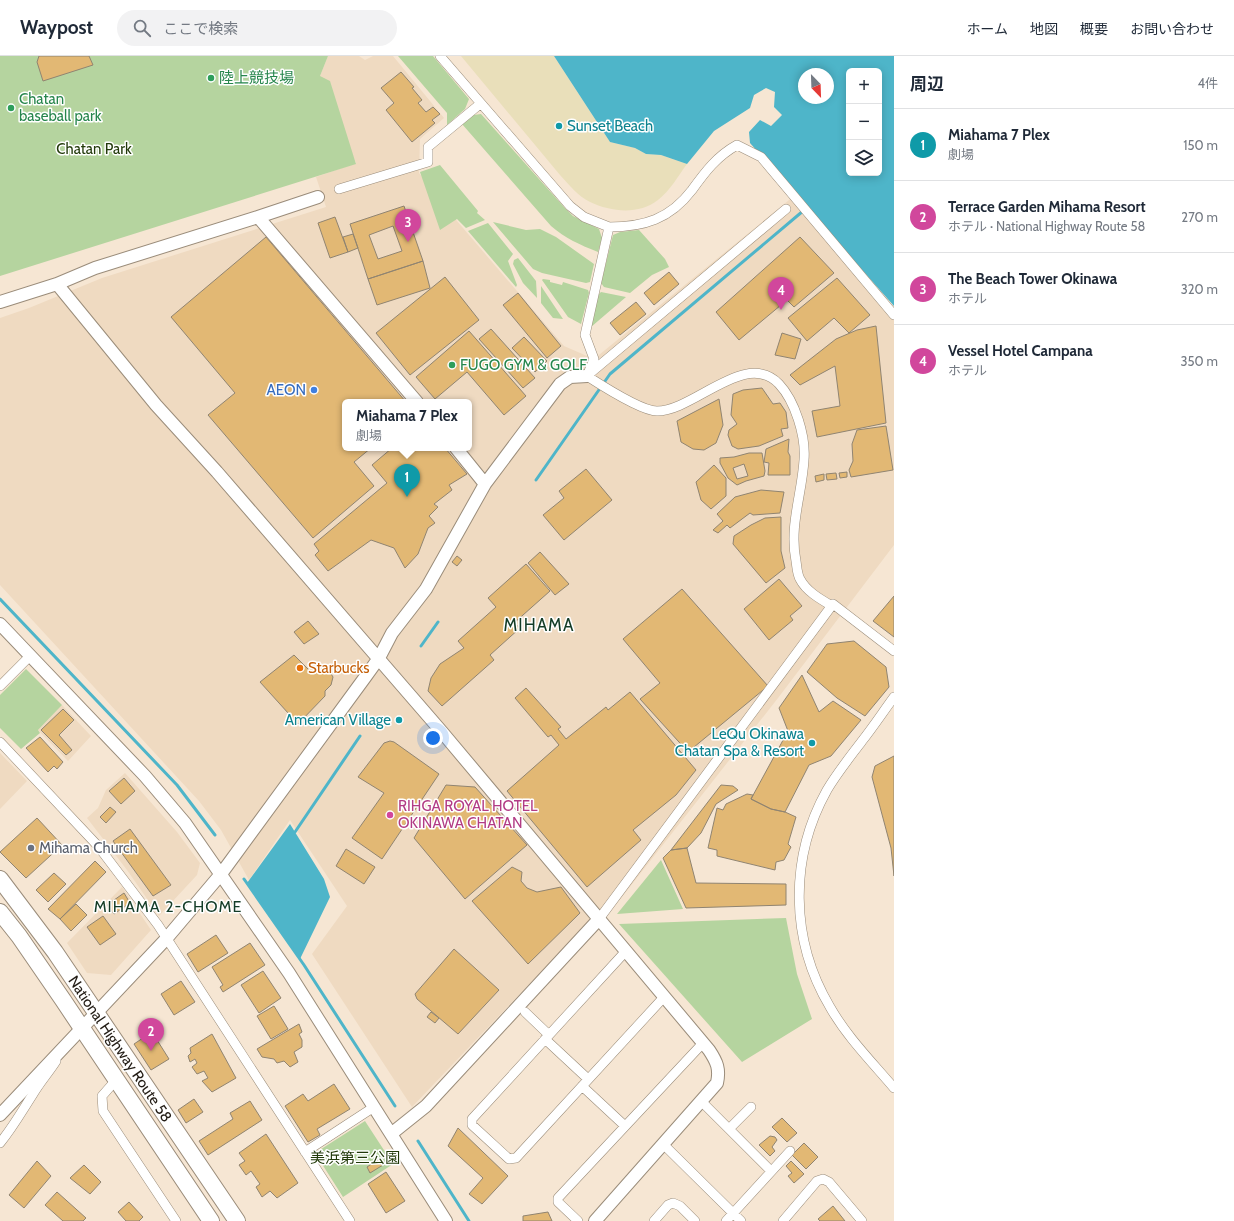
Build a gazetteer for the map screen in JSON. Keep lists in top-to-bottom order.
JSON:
{
  "streets": {
    "highway": ["National Highway Route 58"]
  },
  "districts": ["MIHAMA", "MIHAMA 2-CHOME"],
  "parks": ["Chatan Park", "美浜第三公園"],
  "places": [
    "陸上競技場",
    "Chatan baseball park",
    "Sunset Beach",
    "FUGO GYM & GOLF",
    "AEON",
    "Starbucks",
    "American Village",
    "LeQu Okinawa Chatan Spa & Resort",
    "RIHGA ROYAL HOTEL OKINAWA CHATAN",
    "Mihama Church"
  ],
  "north": "bottom right",
  "page": {
    "header": "Waypost",
    "search": "ここで検索",
    "nav": [
      "ホーム",
      "地図",
      "概要",
      "お問い合わせ"
    ],
    "heading": ["周辺", "4件"],
    "map_buttons": ["+", "−"],
    "list": [
      {
        "mark": "1",
        "name": "Miahama 7 Plex",
        "note": "劇場",
        "value": "150 m"
      },
      {
        "mark": "2",
        "name": "Terrace Garden Mihama Resort",
        "note": "ホテル · National Highway Route 58",
        "value": "270 m"
      },
      {
        "mark": "3",
        "name": "The Beach Tower Okinawa",
        "note": "ホテル",
        "value": "320 m"
      },
      {
        "mark": "4",
        "name": "Vessel Hotel Campana",
        "note": "ホテル",
        "value": "350 m"
      }
    ],
    "pins": [
      "3",
      "4",
      "1",
      "2"
    ],
    "popup": ["Miahama 7 Plex", "劇場"]
  }
}
